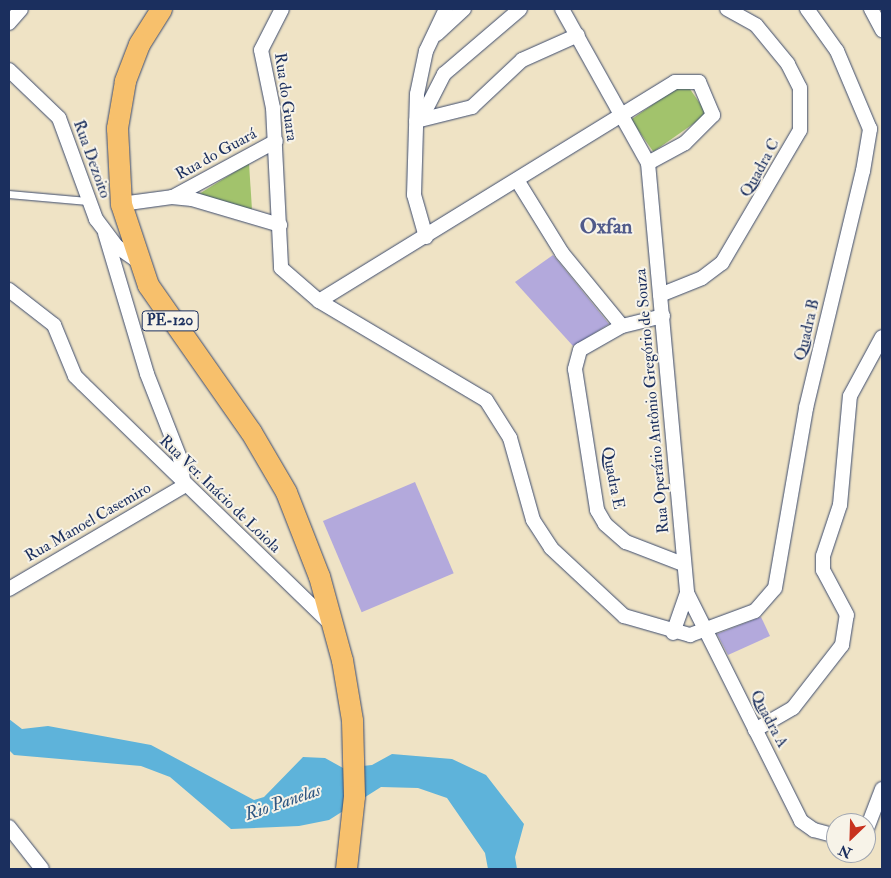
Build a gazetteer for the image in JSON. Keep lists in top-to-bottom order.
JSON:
{
  "streets": {
    "main road": ["PE-120"],
    "street": [
      "Rua do Guara",
      "Rua do Guará",
      "Rua Dezoito",
      "Quadra C",
      "Quadra B",
      "Rua Operário Antônio Gregório de Souza",
      "Quadra E",
      "Rua Ver. Inácio de Loiola",
      "Rua Manoel Casemiro",
      "Quadra A"
    ]
  },
  "crossings": [
    ["Rua do Guara", "Rua do Guará"],
    ["Rua do Guara", "Quadra B"],
    ["Rua do Guara", "Rua Operário Antônio Gregório de Souza"],
    ["Rua do Guara", "Quadra A"],
    ["Rua do Guará", "PE-120"],
    ["Rua Dezoito", "PE-120"],
    ["Quadra C", "Rua Operário Antônio Gregório de Souza"],
    ["PE-120", "Rua Ver. Inácio de Loiola"],
    ["Quadra B", "Rua Operário Antônio Gregório de Souza"],
    ["Quadra B", "Quadra A"],
    ["Rua Operário Antônio Gregório de Souza", "Quadra E"],
    ["Rua Operário Antônio Gregório de Souza", "Quadra A"],
    ["Rua Ver. Inácio de Loiola", "Rua Manoel Casemiro"]
  ],
  "districts": ["Oxfan"],
  "water": ["Rio Panelas"],
  "north": "bottom left"
}
